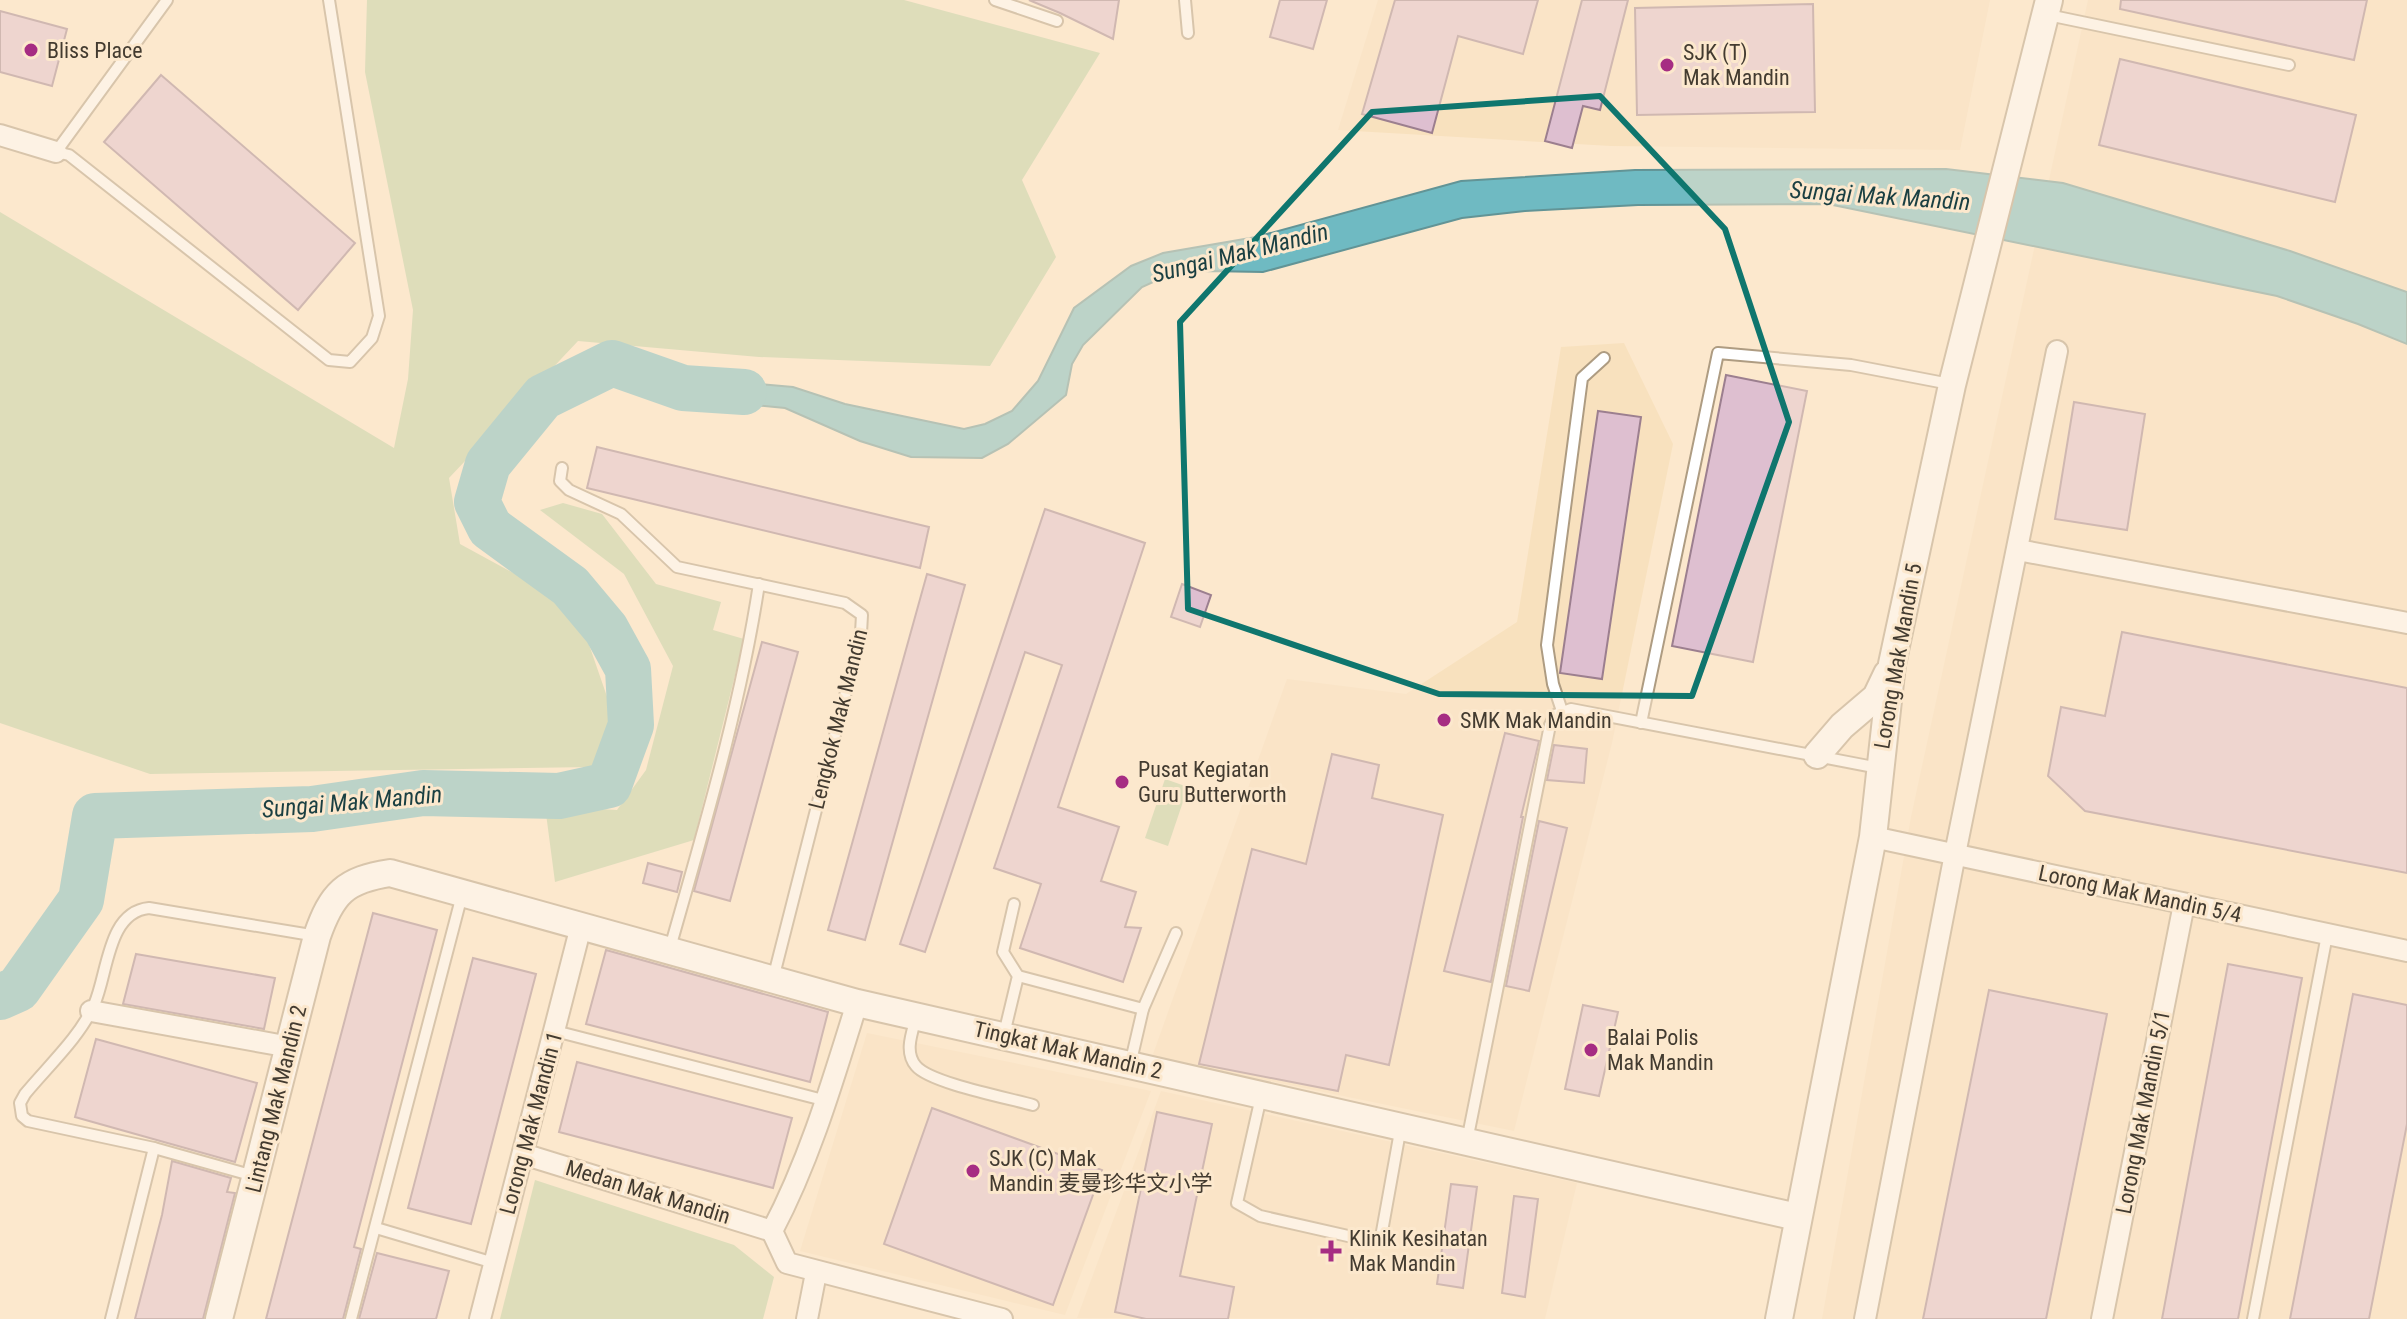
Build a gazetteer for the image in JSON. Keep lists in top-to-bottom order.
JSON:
{
  "streets": {
    "street": [
      "Lorong Mak Mandin 5",
      "Lorong Mak Mandin 5/4",
      "Tingkat Mak Mandin 2",
      "Lintang Mak Mandin 2",
      "Lorong Mak Mandin 5/1",
      "Lorong Mak Mandin 1",
      "Medan Mak Mandin"
    ],
    "lane": ["Lengkok Mak Mandin"]
  },
  "crossings": [
    ["Lorong Mak Mandin 5", "Lorong Mak Mandin 5/4"],
    ["Lorong Mak Mandin 5", "Tingkat Mak Mandin 2"],
    ["Lengkok Mak Mandin", "Tingkat Mak Mandin 2"],
    ["Lorong Mak Mandin 5/4", "Lorong Mak Mandin 5/1"],
    ["Tingkat Mak Mandin 2", "Lintang Mak Mandin 2"],
    ["Tingkat Mak Mandin 2", "Lorong Mak Mandin 1"],
    ["Lorong Mak Mandin 1", "Medan Mak Mandin"]
  ],
  "water": ["Sungai Mak Mandin"],
  "places": {
    "other": [
      "Bliss Place",
      "SJK (T) Mak Mandin",
      "SMK Mak Mandin",
      "Pusat Kegiatan Guru Butterworth",
      "Balai Polis Mak Mandin",
      "SJK (C) Mak Mandin 麦曼珍华文小学"
    ],
    "health": ["Klinik Kesihatan Mak Mandin"]
  }
}
